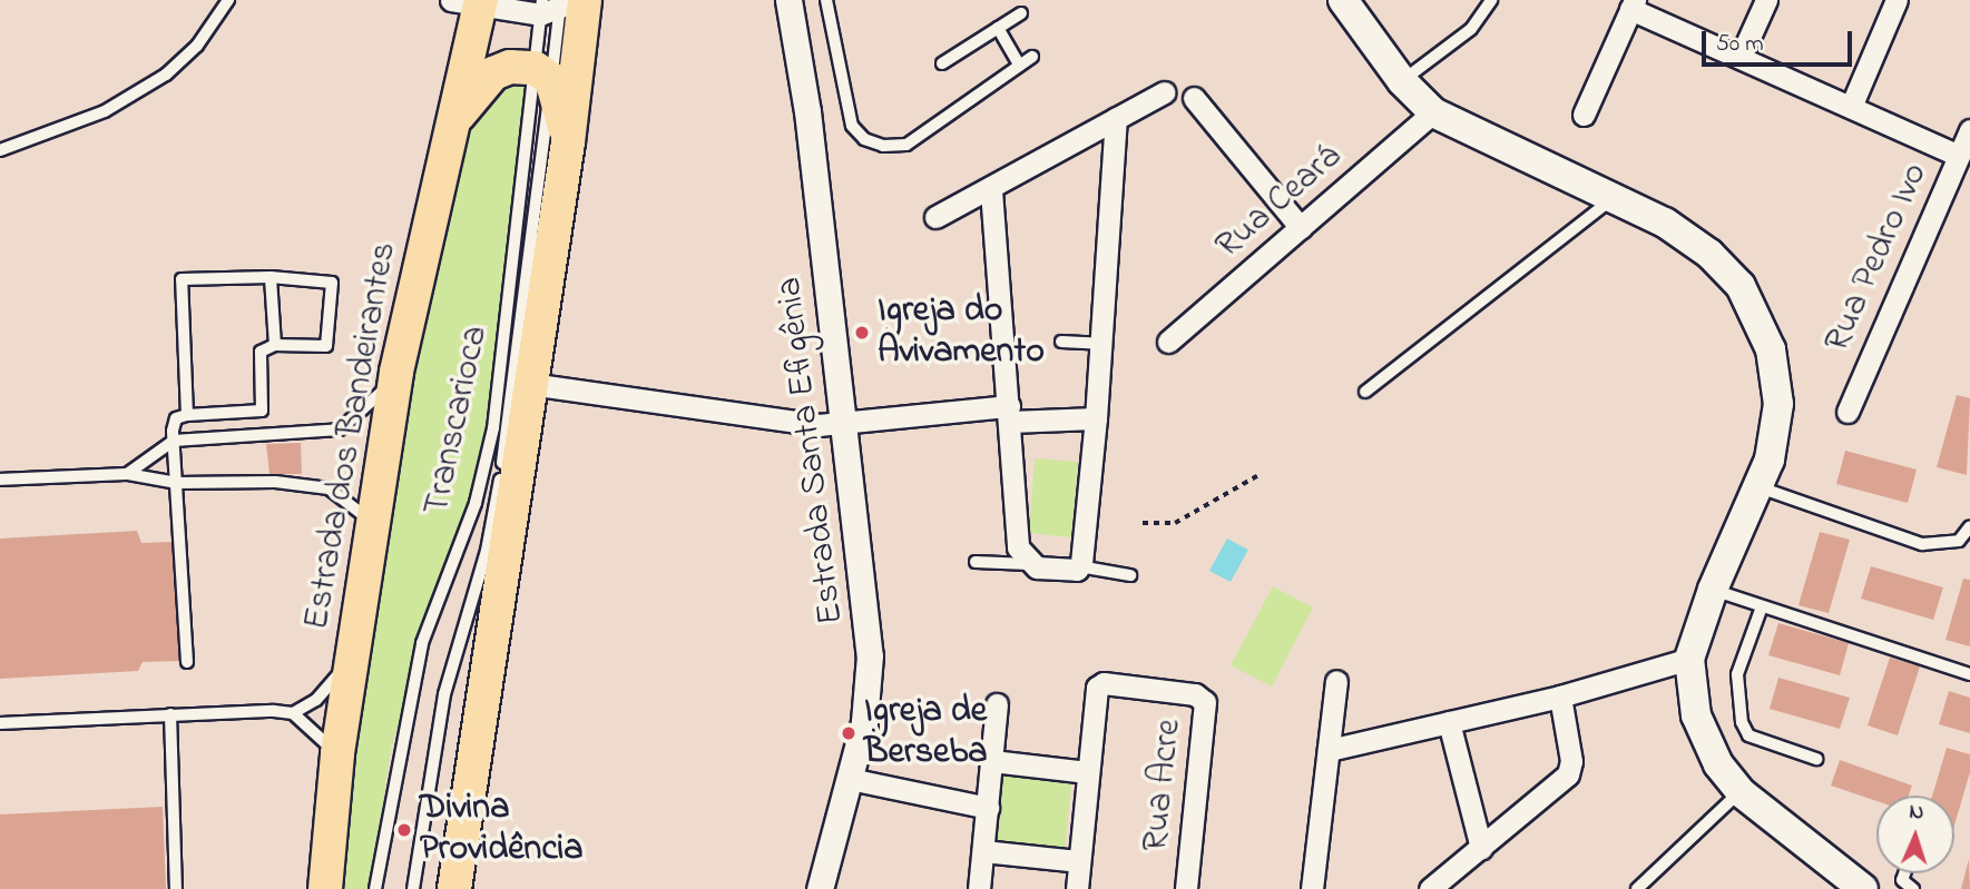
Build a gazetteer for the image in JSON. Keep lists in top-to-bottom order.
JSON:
{
  "streets": {
    "main road": ["Estrada dos Bandeirantes"],
    "street": [
      "Rua Ceará",
      "Rua Pedro Ivo",
      "Estrada Santa Efigênia",
      "Rua Acre"
    ],
    "lane": ["Transcarioca"]
  },
  "places": ["Igreja do Avivamento", "Igreja de Berseba", "Divina Providência"],
  "scale_bar": "50 m",
  "north": "top"
}
